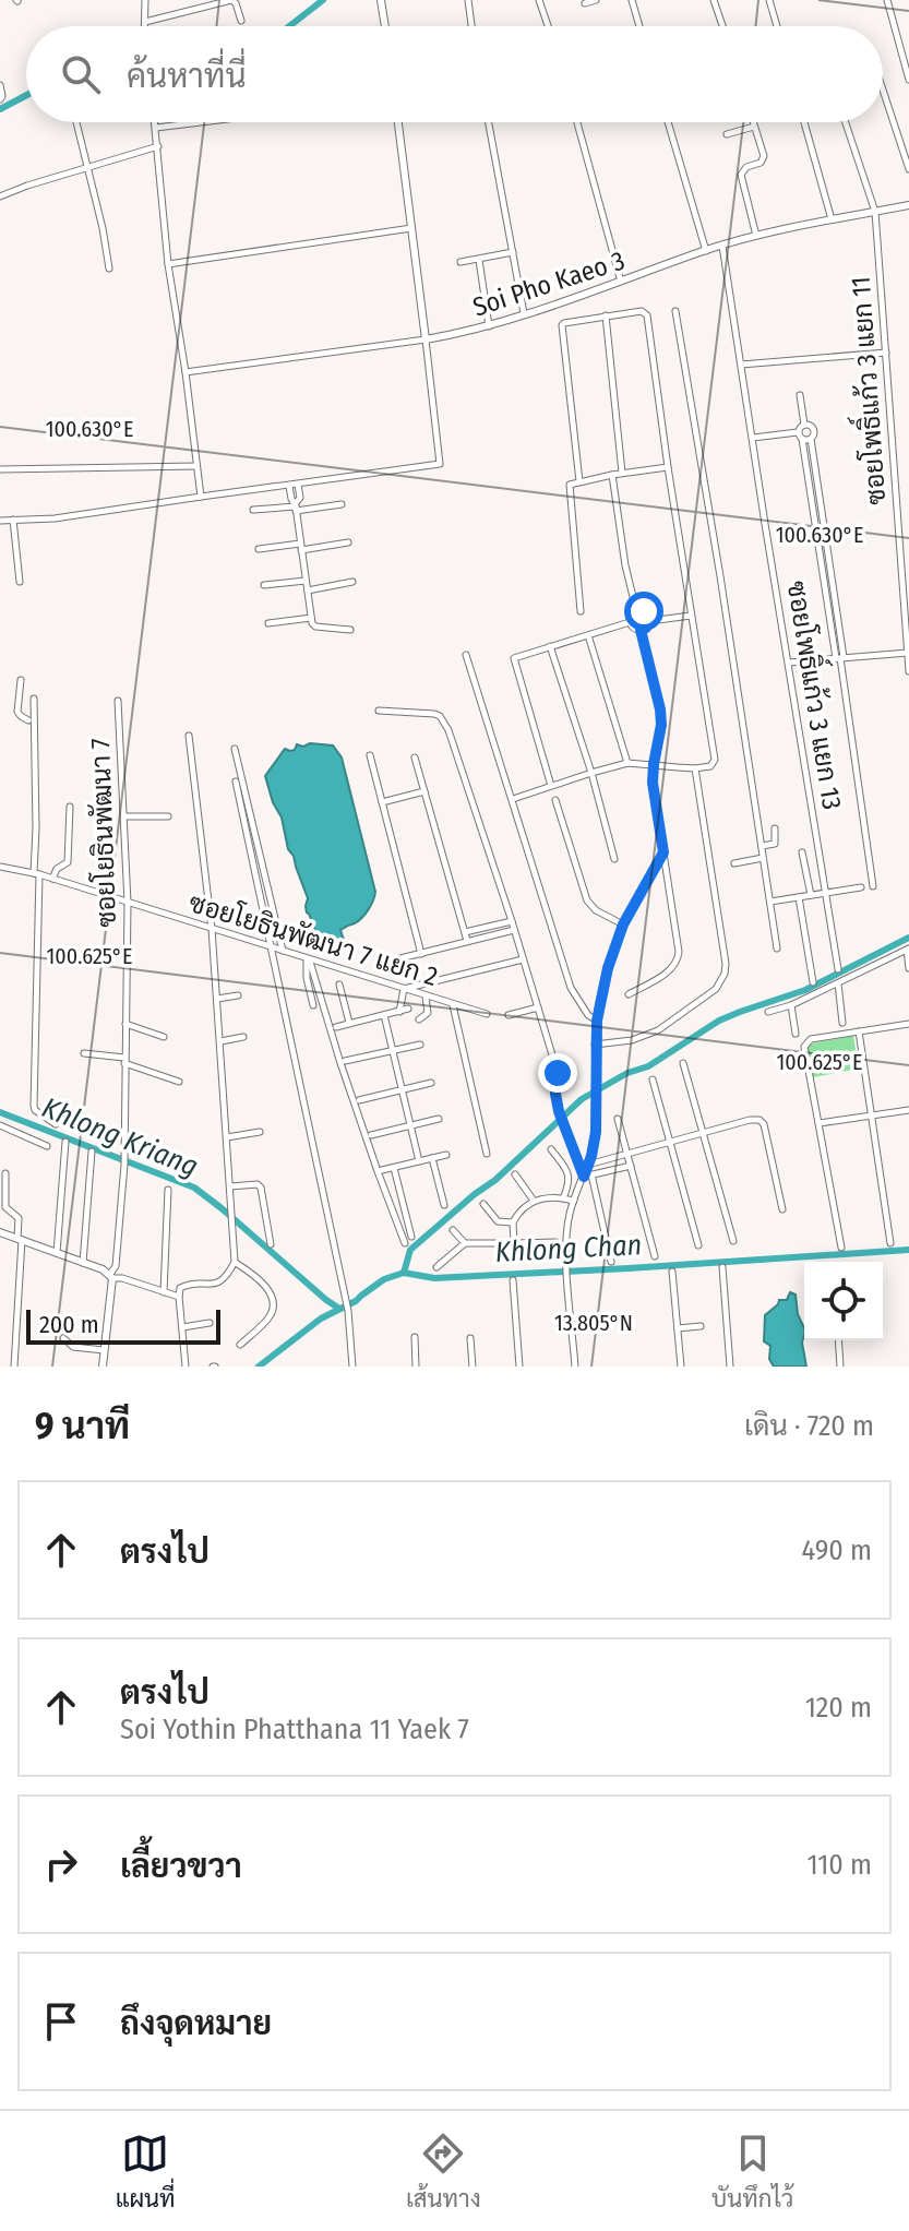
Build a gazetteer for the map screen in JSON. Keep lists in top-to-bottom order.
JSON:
{
  "streets": {
    "street": [
      "Soi Pho Kaeo 3",
      "ซอยโพธิ์แก้ว 3 แยก 11",
      "ซอยโพธิ์แก้ว 3 แยก 13",
      "ซอยโยธินพัฒนา 7",
      "ซอยโยธินพัฒนา 7 แยก 2"
    ]
  },
  "crossings": [
    ["Soi Pho Kaeo 3", "ซอยโพธิ์แก้ว 3 แยก 11"],
    ["Soi Pho Kaeo 3", "ซอยโพธิ์แก้ว 3 แยก 13"],
    ["ซอยโยธินพัฒนา 7", "ซอยโยธินพัฒนา 7 แยก 2"]
  ],
  "water": ["Khlong Kriang", "Khlong Chan"],
  "scale_bar": "200 m",
  "page": {
    "search": "ค้นหาที่นี่",
    "scale": "200 m",
    "heading": ["9 นาที", "เดิน · 720 m"],
    "list": [
      ["ตรงไป", "490 m"],
      ["ตรงไป", "Soi Yothin Phatthana 11 Yaek 7", "120 m"],
      ["เลี้ยวขวา", "110 m"],
      "ถึงจุดหมาย"
    ],
    "nav": ["แผนที่", "เส้นทาง", "บันทึกไว้"]
  },
  "coordinates": ["100.630°E", "100.625°E", "13.805°N"]
}
